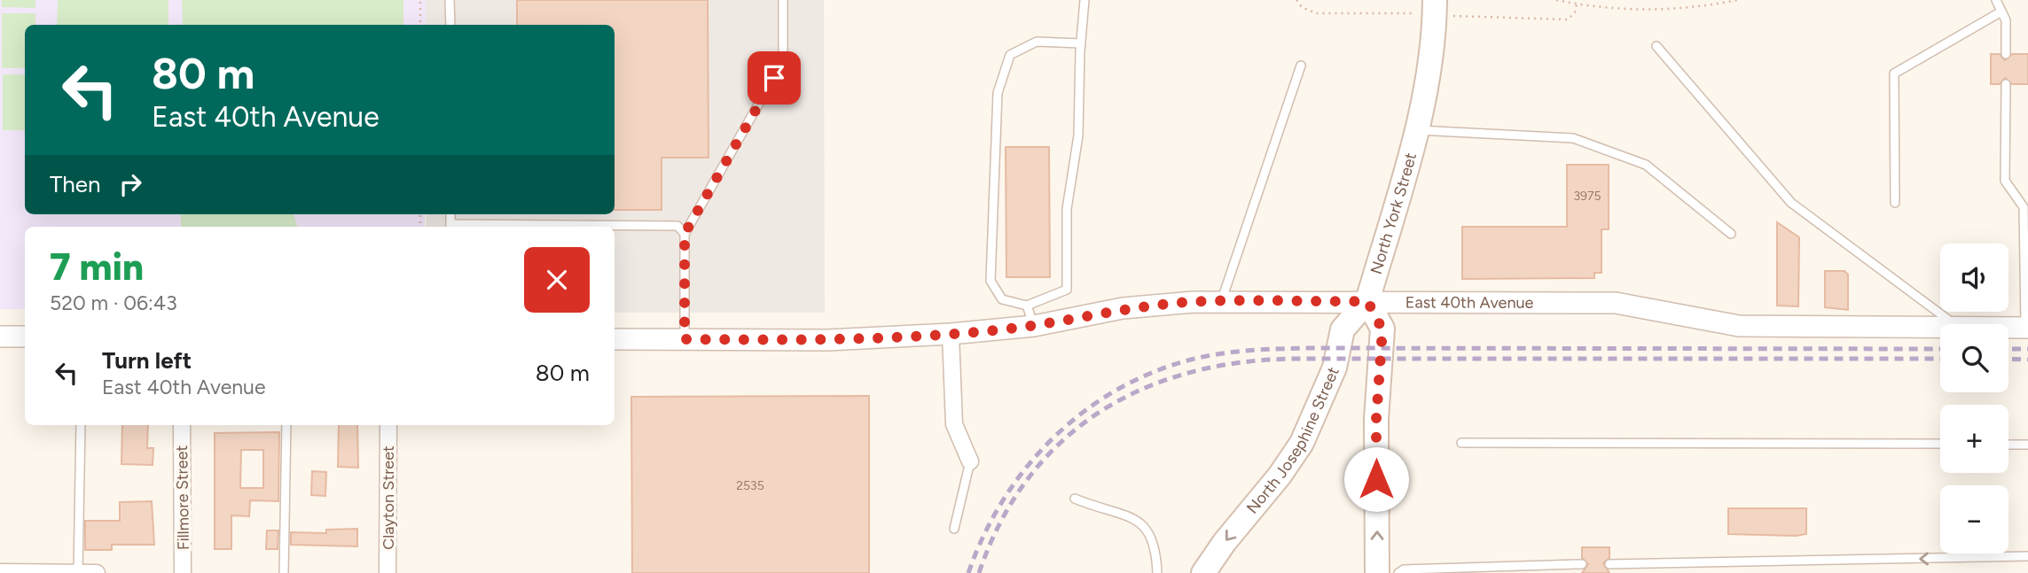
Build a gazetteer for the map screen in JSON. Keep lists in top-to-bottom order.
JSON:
{
  "streets": {
    "main road": ["North York Street", "North Josephine Street"],
    "street": ["East 40th Avenue", "Fillmore Street", "Clayton Street"]
  },
  "crossings": [
    ["North York Street", "East 40th Avenue"],
    ["North York Street", "North Josephine Street"],
    ["East 40th Avenue", "North Josephine Street"]
  ],
  "one_way": ["North Josephine Street"],
  "house_numbers": ["3975", "2535"],
  "page": {
    "turn": ["80 m", "East 40th Avenue"],
    "then": "Then",
    "heading": ["7 min", "520 m · 06:43"],
    "map_buttons": ["+", "−"],
    "list": [
      {
        "name": "Turn left",
        "note": "East 40th Avenue",
        "value": "80 m"
      }
    ]
  }
}
